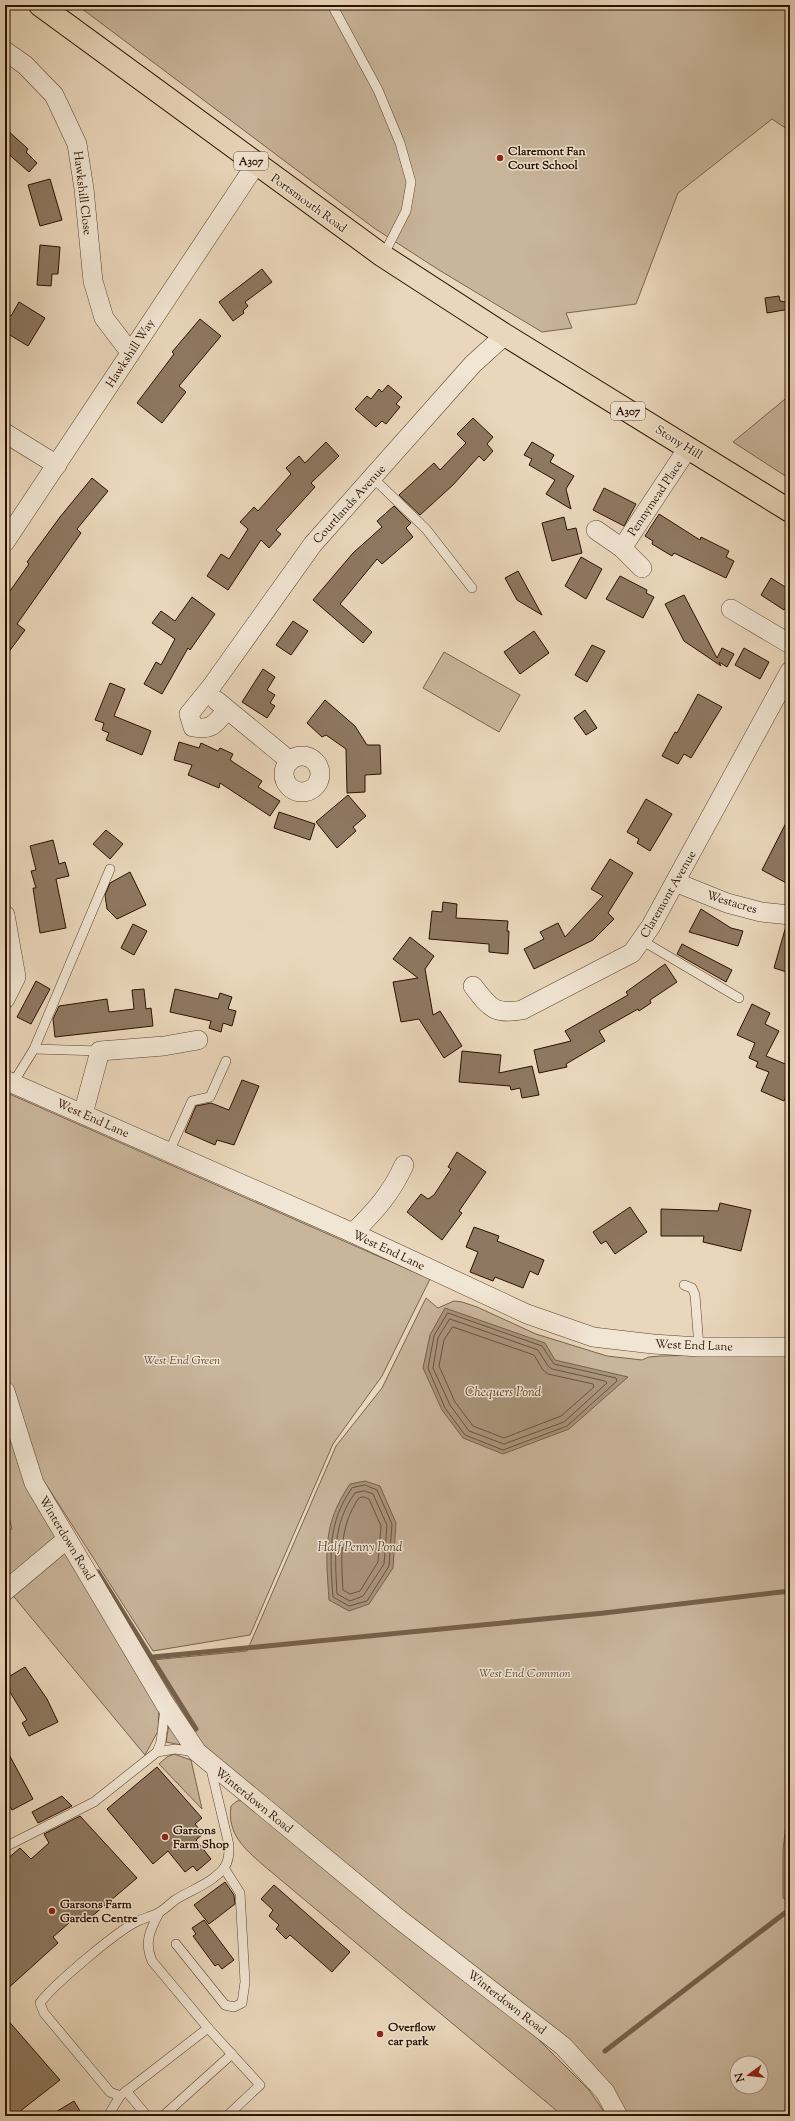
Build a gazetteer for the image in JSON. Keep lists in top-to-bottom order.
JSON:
{
  "streets": {
    "main road": ["A307", "Portsmouth Road", "Stony Hill"],
    "street": [
      "Hawkshill Close",
      "Hawkshill Way",
      "Pennymead Place",
      "Courtlands Avenue",
      "Claremont Avenue",
      "Westacres",
      "West End Lane",
      "Winterdown Road"
    ]
  },
  "crossings": [
    ["Hawkshill Close", "Hawkshill Way"],
    ["Portsmouth Road", "Hawkshill Way"],
    ["Portsmouth Road", "Stony Hill"],
    ["Stony Hill", "Pennymead Place"],
    ["Stony Hill", "Courtlands Avenue"],
    ["Claremont Avenue", "Westacres"]
  ],
  "water": ["Chequers Pond", "Half Penny Pond"],
  "parks": ["West End Green", "West End Common"],
  "places": [
    "Claremont Fan Court School",
    "Garsons Farm Shop",
    "Garsons Farm Garden Centre",
    "Overflow car park"
  ],
  "north": "left"
}
